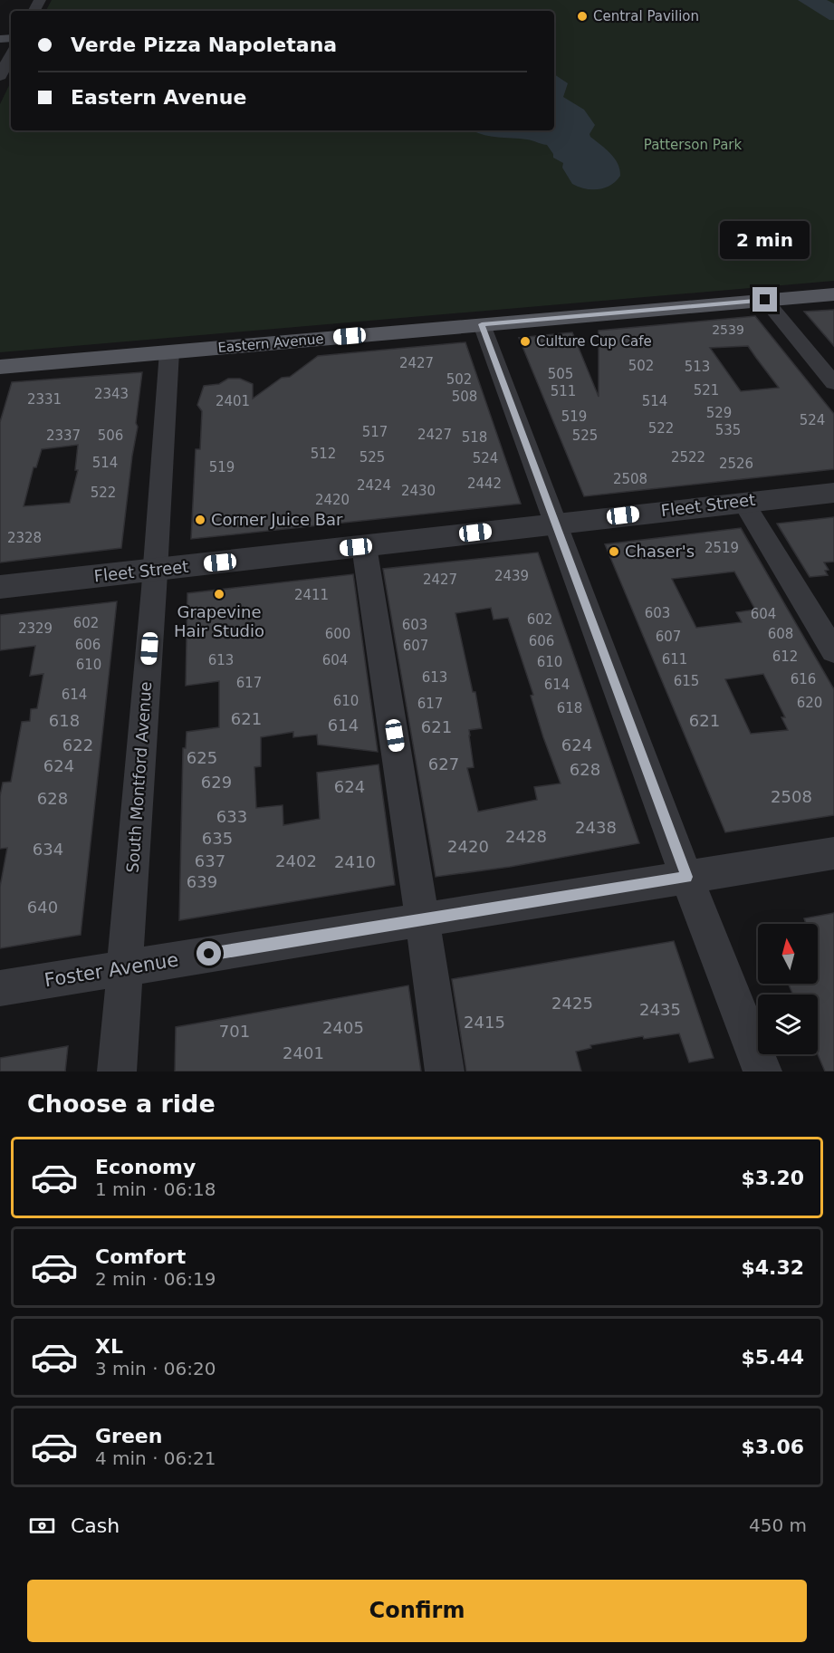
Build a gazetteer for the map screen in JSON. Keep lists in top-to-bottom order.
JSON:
{
  "streets": {
    "main road": ["Eastern Avenue"],
    "street": ["Fleet Street", "South Montford Avenue", "Foster Avenue"]
  },
  "crossings": [
    ["Eastern Avenue", "South Montford Avenue"],
    ["Fleet Street", "South Montford Avenue"],
    ["South Montford Avenue", "Foster Avenue"]
  ],
  "parks": ["Patterson Park"],
  "places": [
    "Central Pavilion",
    "Culture Cup Cafe",
    "Corner Juice Bar",
    "Chaser's",
    "Grapevine Hair Studio"
  ],
  "house_numbers": [
    "2539",
    "2427",
    "502",
    "513",
    "505",
    "502",
    "521",
    "511",
    "2343",
    "508",
    "2331",
    "2401",
    "514",
    "529",
    "519",
    "524",
    "522",
    "535",
    "517",
    "2427",
    "2337",
    "506",
    "525",
    "518",
    "512",
    "525",
    "2522",
    "524",
    "514",
    "2526",
    "519",
    "2508",
    "2442",
    "2424",
    "2430",
    "522",
    "2420",
    "2328",
    "2519",
    "2439",
    "2427",
    "2411",
    "603",
    "604",
    "602",
    "602",
    "603",
    "2329",
    "600",
    "608",
    "607",
    "606",
    "606",
    "607",
    "612",
    "611",
    "613",
    "604",
    "610",
    "610",
    "613",
    "616",
    "615",
    "617",
    "614",
    "614",
    "610",
    "620",
    "617",
    "618",
    "621",
    "618",
    "621",
    "614",
    "621",
    "622",
    "624",
    "625",
    "627",
    "624",
    "628",
    "629",
    "624",
    "2508",
    "628",
    "633",
    "2438",
    "2428",
    "635",
    "2420",
    "634",
    "637",
    "2402",
    "2410",
    "639",
    "640",
    "2425",
    "2435",
    "2415",
    "2405",
    "701",
    "2401"
  ],
  "north": "top",
  "page": {
    "banner": ["Verde Pizza Napoletana", "Eastern Avenue"],
    "bubble": "2 min",
    "heading": "Choose a ride",
    "list": [
      {
        "name": "Economy",
        "note": "1 min · 06:18",
        "value": "$3.20"
      },
      {
        "name": "Comfort",
        "note": "2 min · 06:19",
        "value": "$4.32"
      },
      {
        "name": "XL",
        "note": "3 min · 06:20",
        "value": "$5.44"
      },
      {
        "name": "Green",
        "note": "4 min · 06:21",
        "value": "$3.06"
      }
    ],
    "pay": ["Cash", "450 m"],
    "buttons": "Confirm"
  }
}
